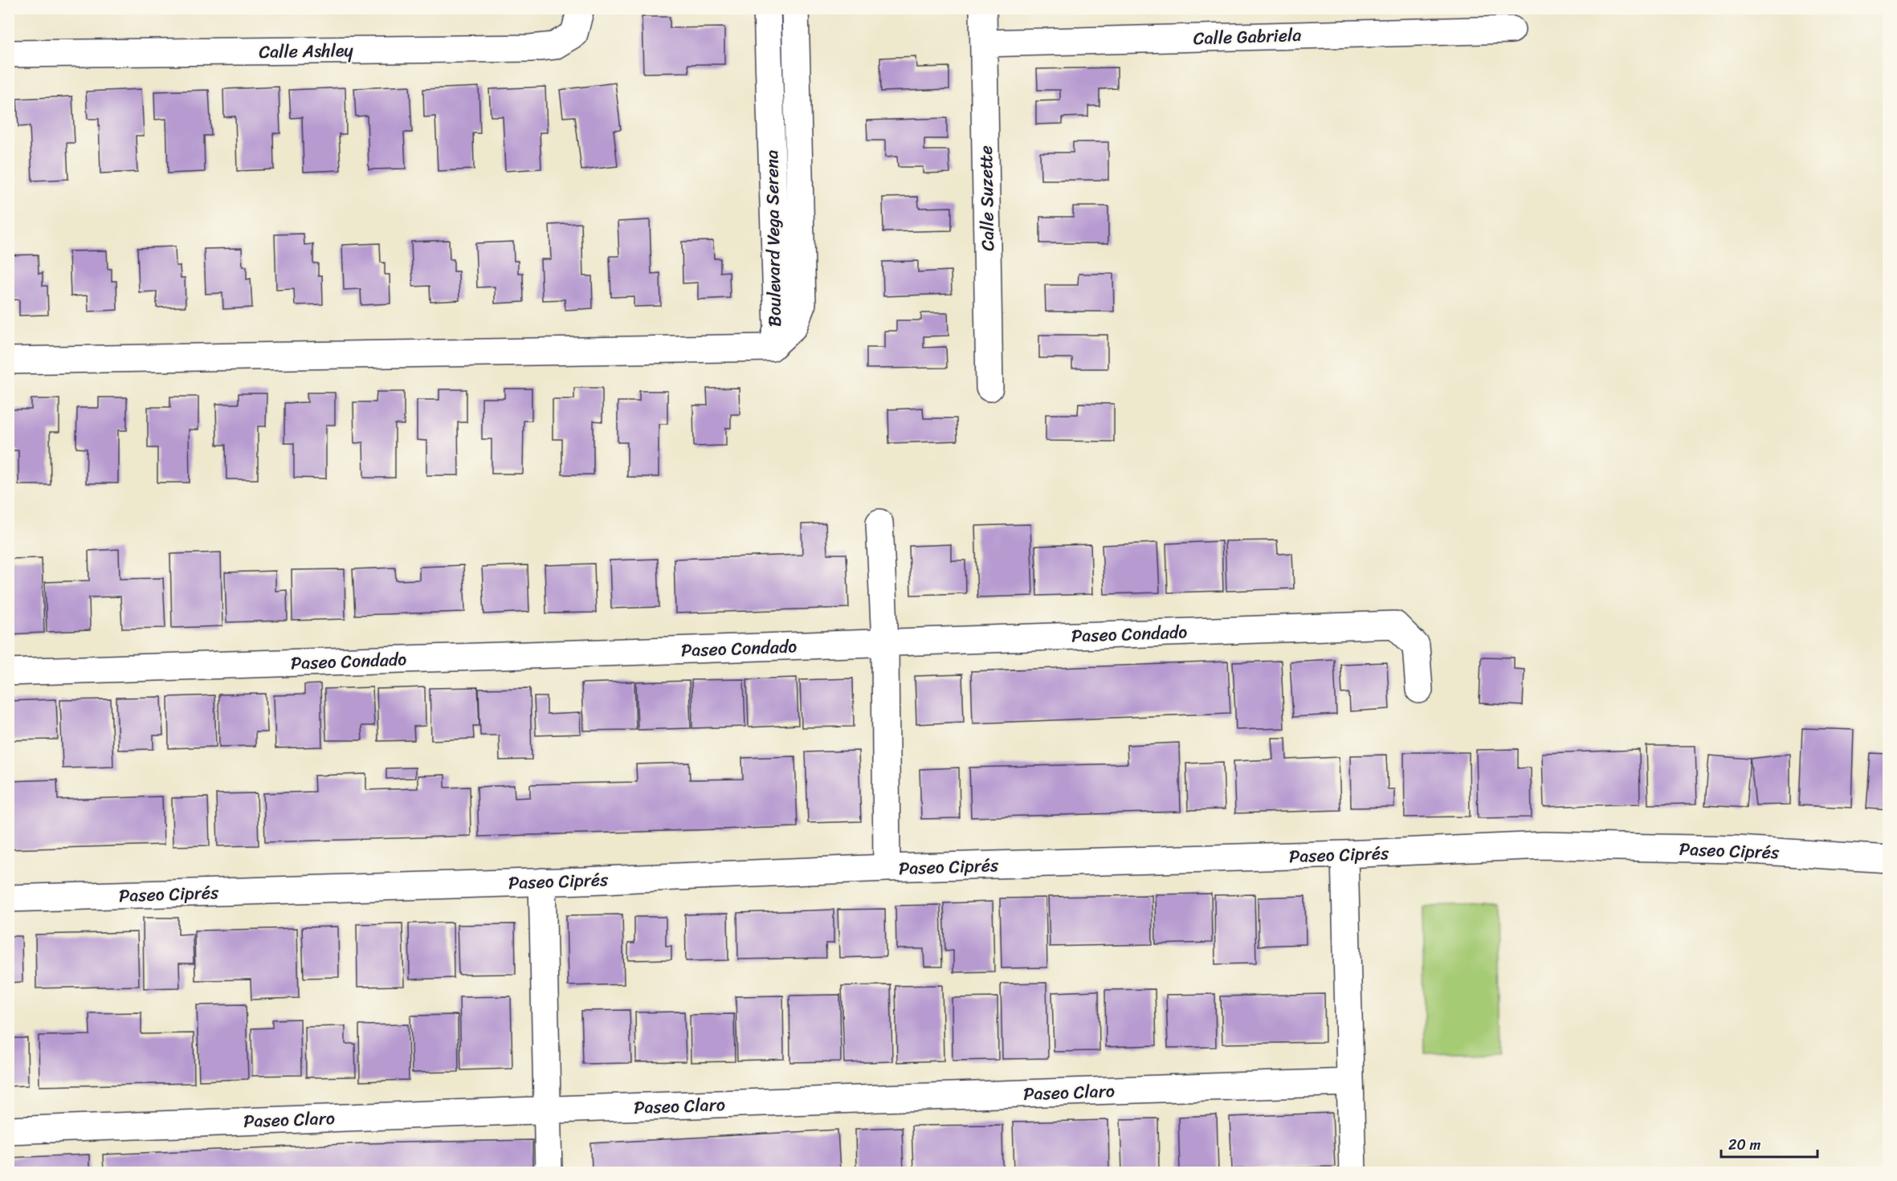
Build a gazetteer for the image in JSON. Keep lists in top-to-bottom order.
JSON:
{
  "streets": {
    "street": [
      "Calle Gabriela",
      "Calle Ashley",
      "Calle Suzette",
      "Boulevard Vega Serena",
      "Paseo Condado",
      "Paseo Ciprés",
      "Paseo Claro"
    ]
  },
  "crossings": [
    ["Calle Gabriela", "Calle Suzette"]
  ],
  "scale_bar": "20 m"
}
